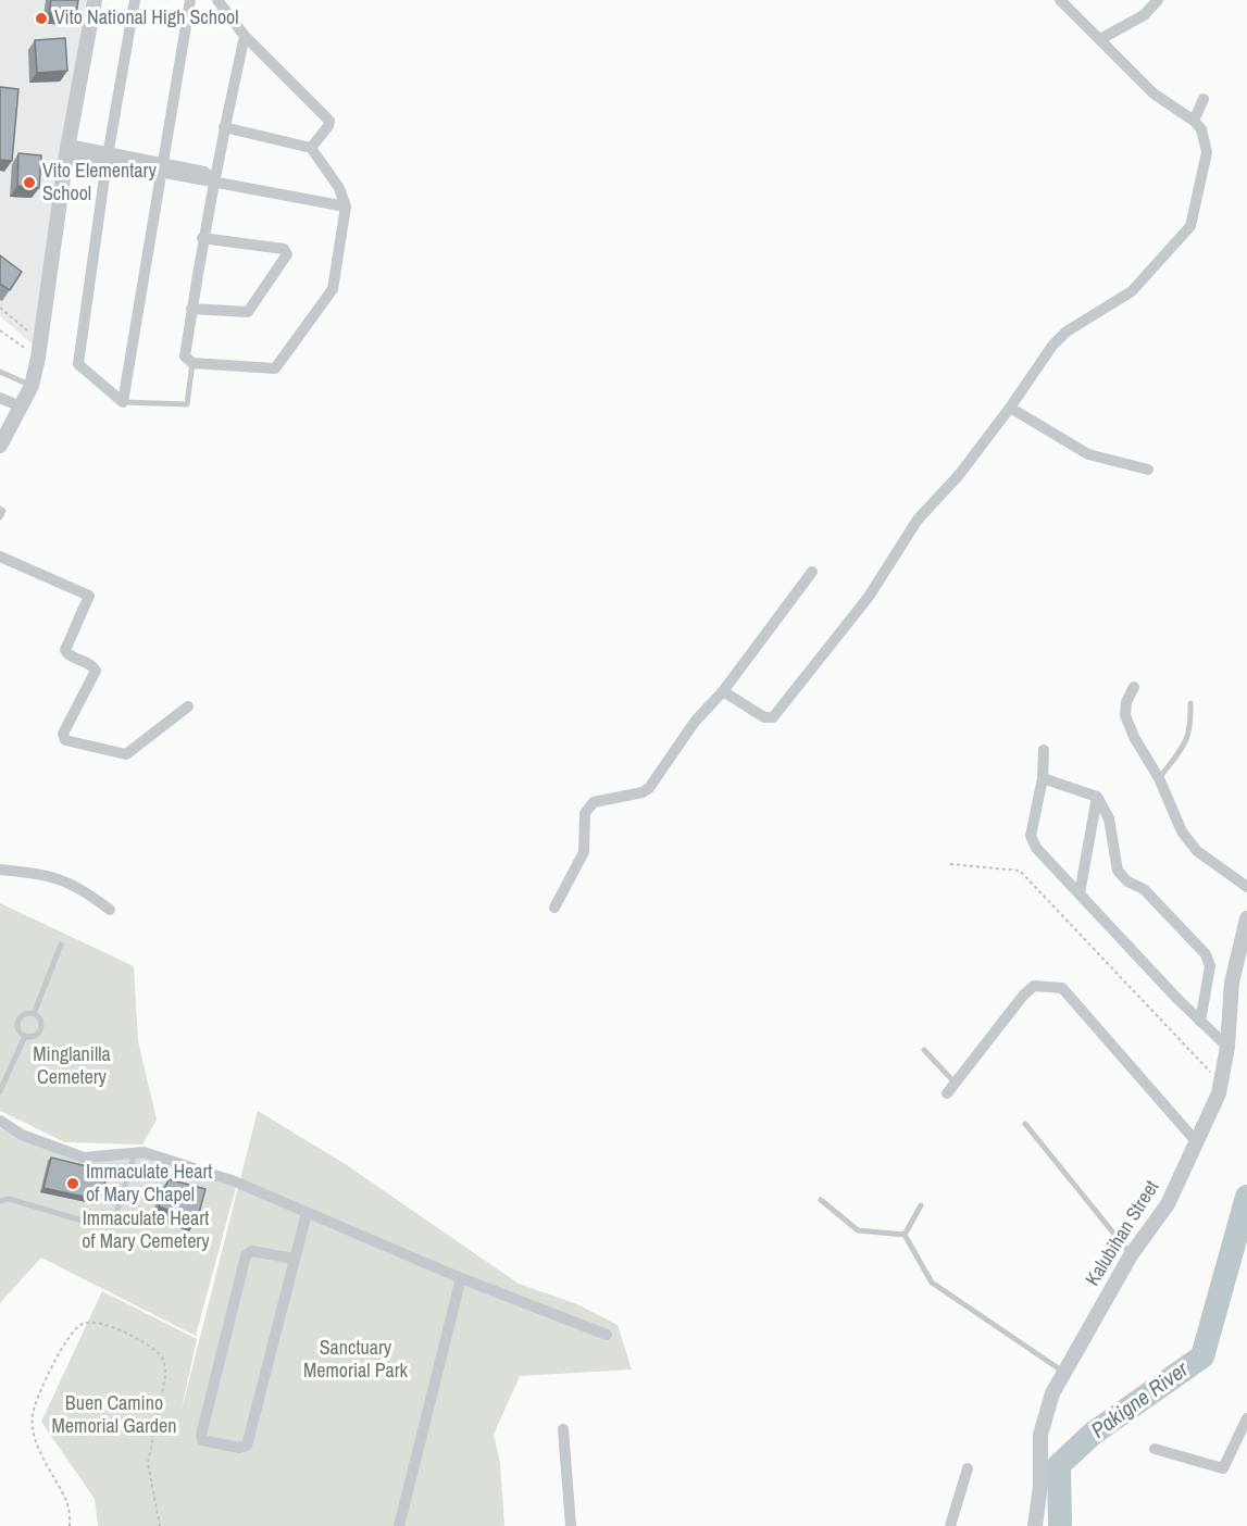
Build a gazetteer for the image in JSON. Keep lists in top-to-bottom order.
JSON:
{
  "streets": {
    "street": ["Kalubihan Street"]
  },
  "water": ["Pakigne River"],
  "parks": [
    "Minglanilla Cemetery",
    "Immaculate Heart of Mary Cemetery",
    "Sanctuary Memorial Park",
    "Buen Camino Memorial Garden"
  ],
  "places": ["Vito National High School", "Vito Elementary School", "Immaculate Heart of Mary Chapel"]
}
